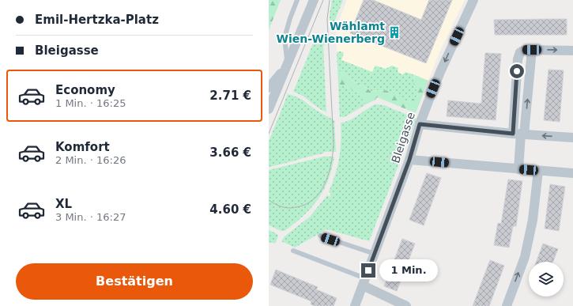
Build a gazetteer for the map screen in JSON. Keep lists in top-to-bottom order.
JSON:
{
  "streets": {
    "street": ["Bleigasse"]
  },
  "one_way": ["Bleigasse"],
  "places": {
    "building": ["Wählamt Wien-Wienerberg"]
  },
  "page": {
    "banner": ["Emil-Hertzka-Platz", "Bleigasse"],
    "list": [
      {
        "name": "Economy",
        "note": "1 Min. · 16:25",
        "value": "2.71 €"
      },
      {
        "name": "Komfort",
        "note": "2 Min. · 16:26",
        "value": "3.66 €"
      },
      {
        "name": "XL",
        "note": "3 Min. · 16:27",
        "value": "4.60 €"
      }
    ],
    "buttons": "Bestätigen",
    "bubble": "1 Min."
  }
}
